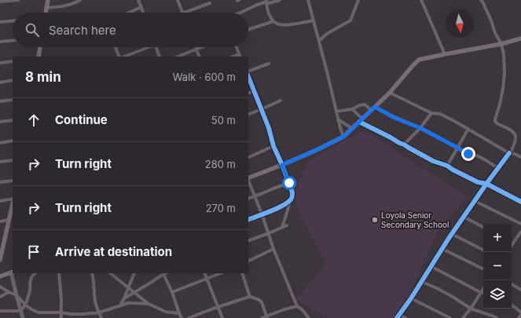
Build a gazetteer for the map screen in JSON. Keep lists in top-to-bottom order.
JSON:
{
  "places": ["Loyola Senior Secondary School"],
  "north": "bottom",
  "page": {
    "search": "Search here",
    "heading": ["8 min", "Walk · 600 m"],
    "list": [
      ["Continue", "50 m"],
      ["Turn right", "280 m"],
      ["Turn right", "270 m"],
      "Arrive at destination"
    ],
    "map_buttons": ["+", "−"]
  }
}
